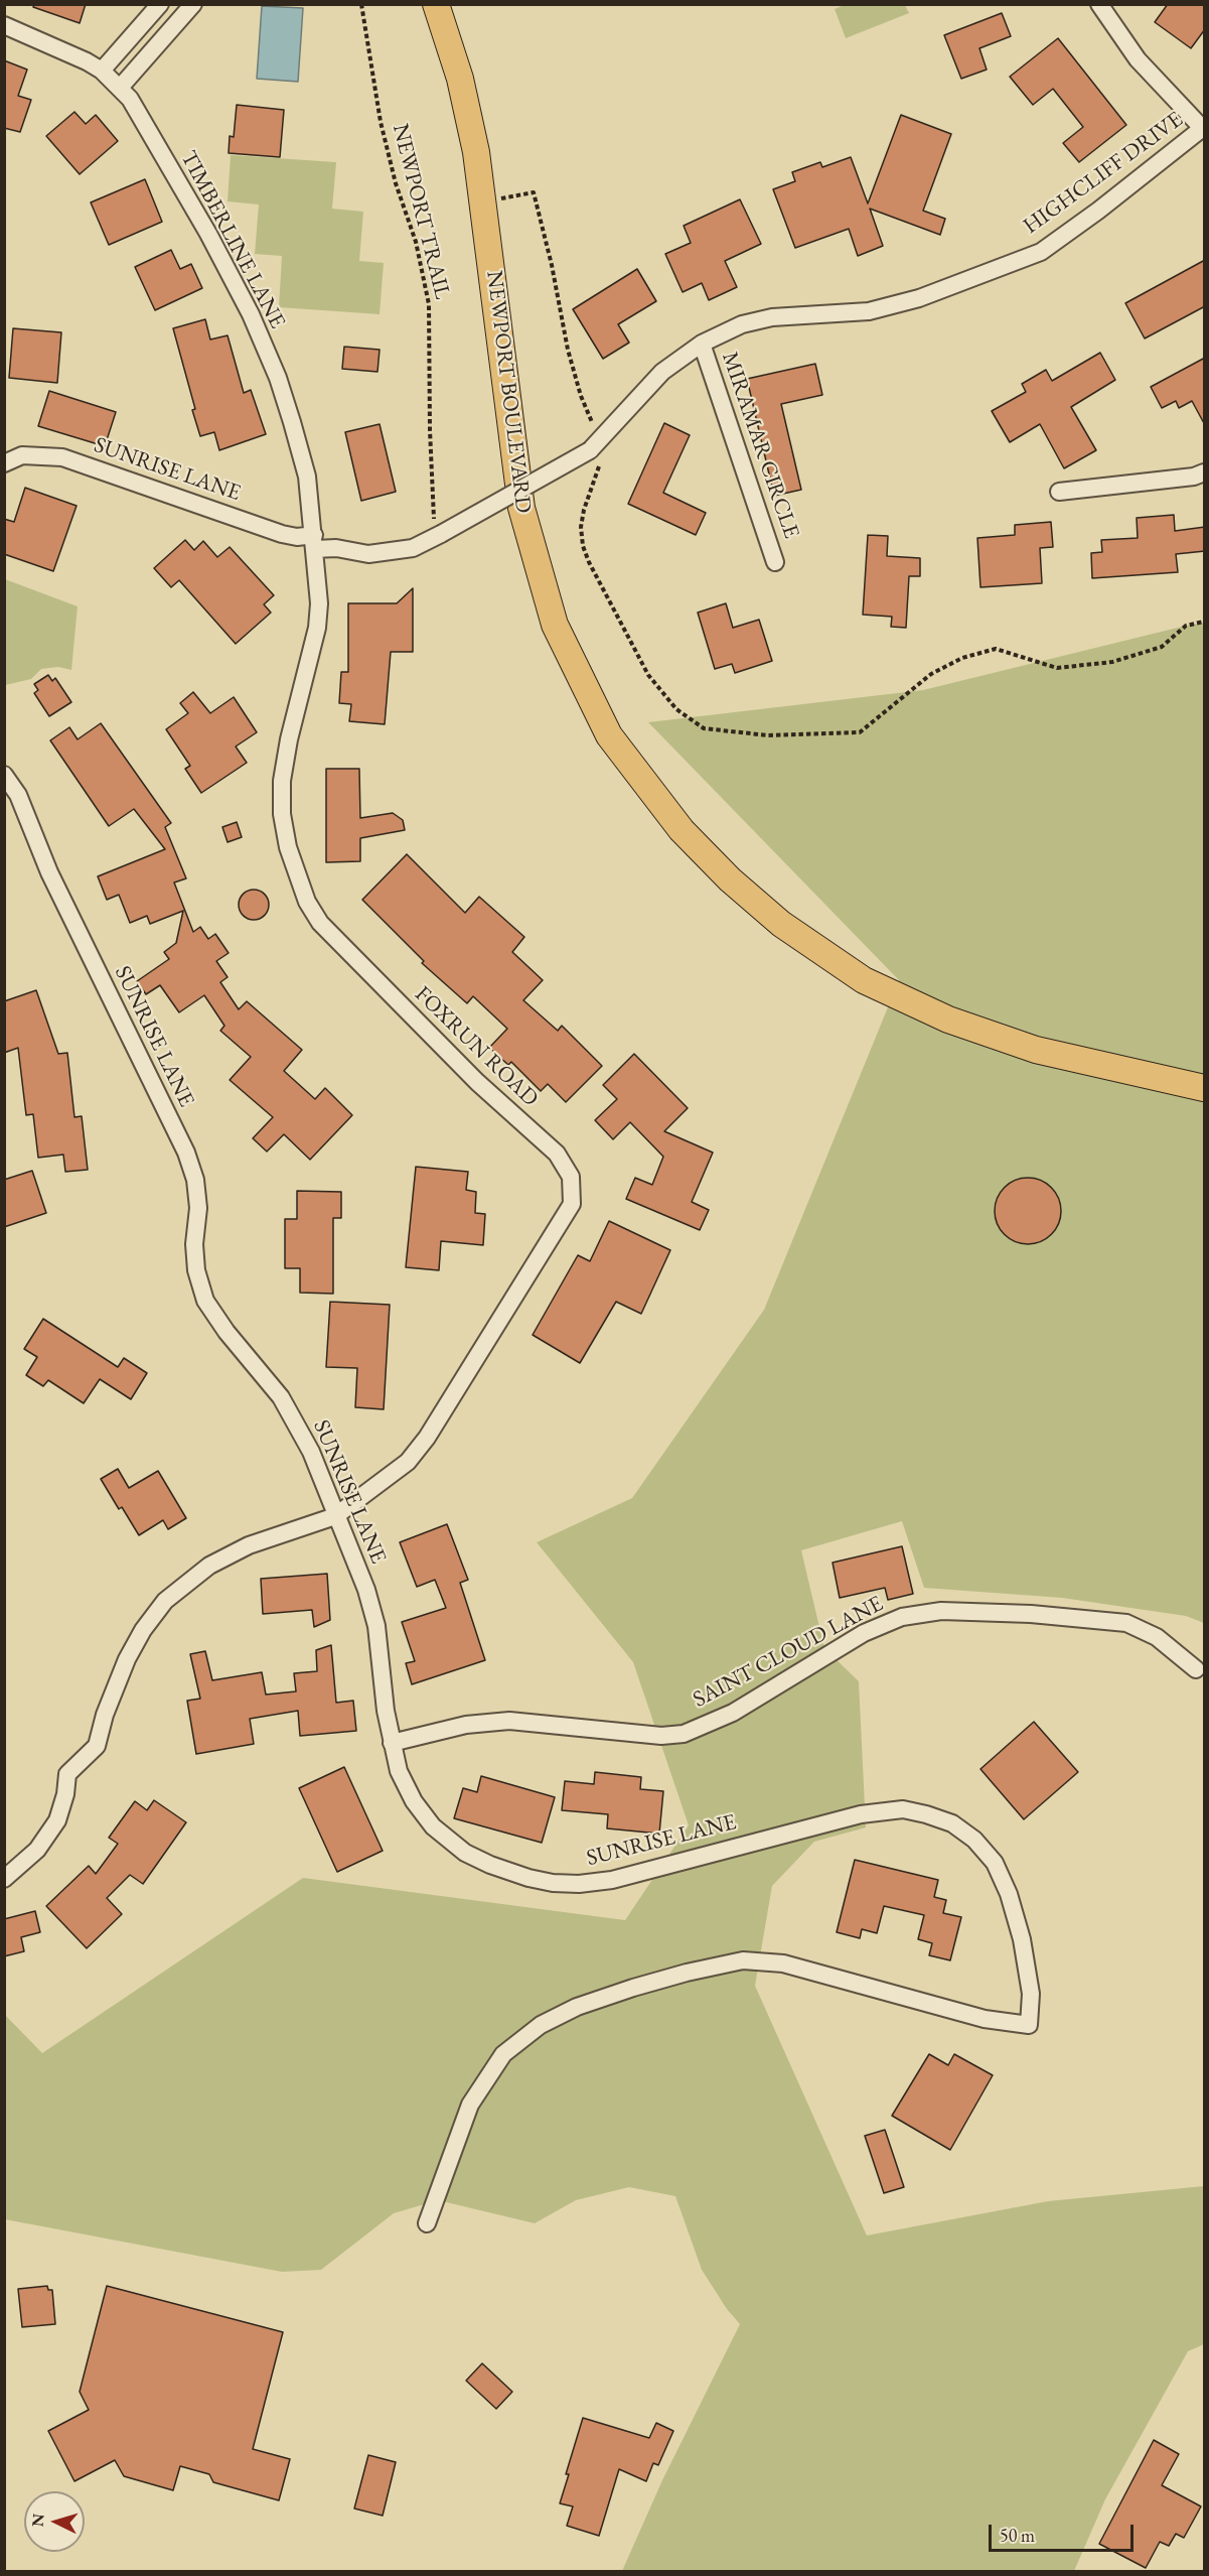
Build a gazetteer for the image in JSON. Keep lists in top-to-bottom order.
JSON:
{
  "streets": {
    "main road": ["NEWPORT BOULEVARD"],
    "street": [
      "HIGHCLIFF DRIVE",
      "TIMBERLINE LANE",
      "MIRAMAR CIRCLE",
      "SUNRISE LANE",
      "FOXRUN ROAD",
      "SAINT CLOUD LANE"
    ],
    "path": ["NEWPORT TRAIL"]
  },
  "crossings": [
    ["HIGHCLIFF DRIVE", "NEWPORT TRAIL"],
    ["HIGHCLIFF DRIVE", "TIMBERLINE LANE"],
    ["HIGHCLIFF DRIVE", "MIRAMAR CIRCLE"],
    ["HIGHCLIFF DRIVE", "SUNRISE LANE"],
    ["HIGHCLIFF DRIVE", "FOXRUN ROAD"],
    ["TIMBERLINE LANE", "SUNRISE LANE"],
    ["TIMBERLINE LANE", "FOXRUN ROAD"],
    ["SUNRISE LANE", "FOXRUN ROAD"],
    ["SUNRISE LANE", "SAINT CLOUD LANE"]
  ],
  "scale_bar": "50 m",
  "north": "left"
}
